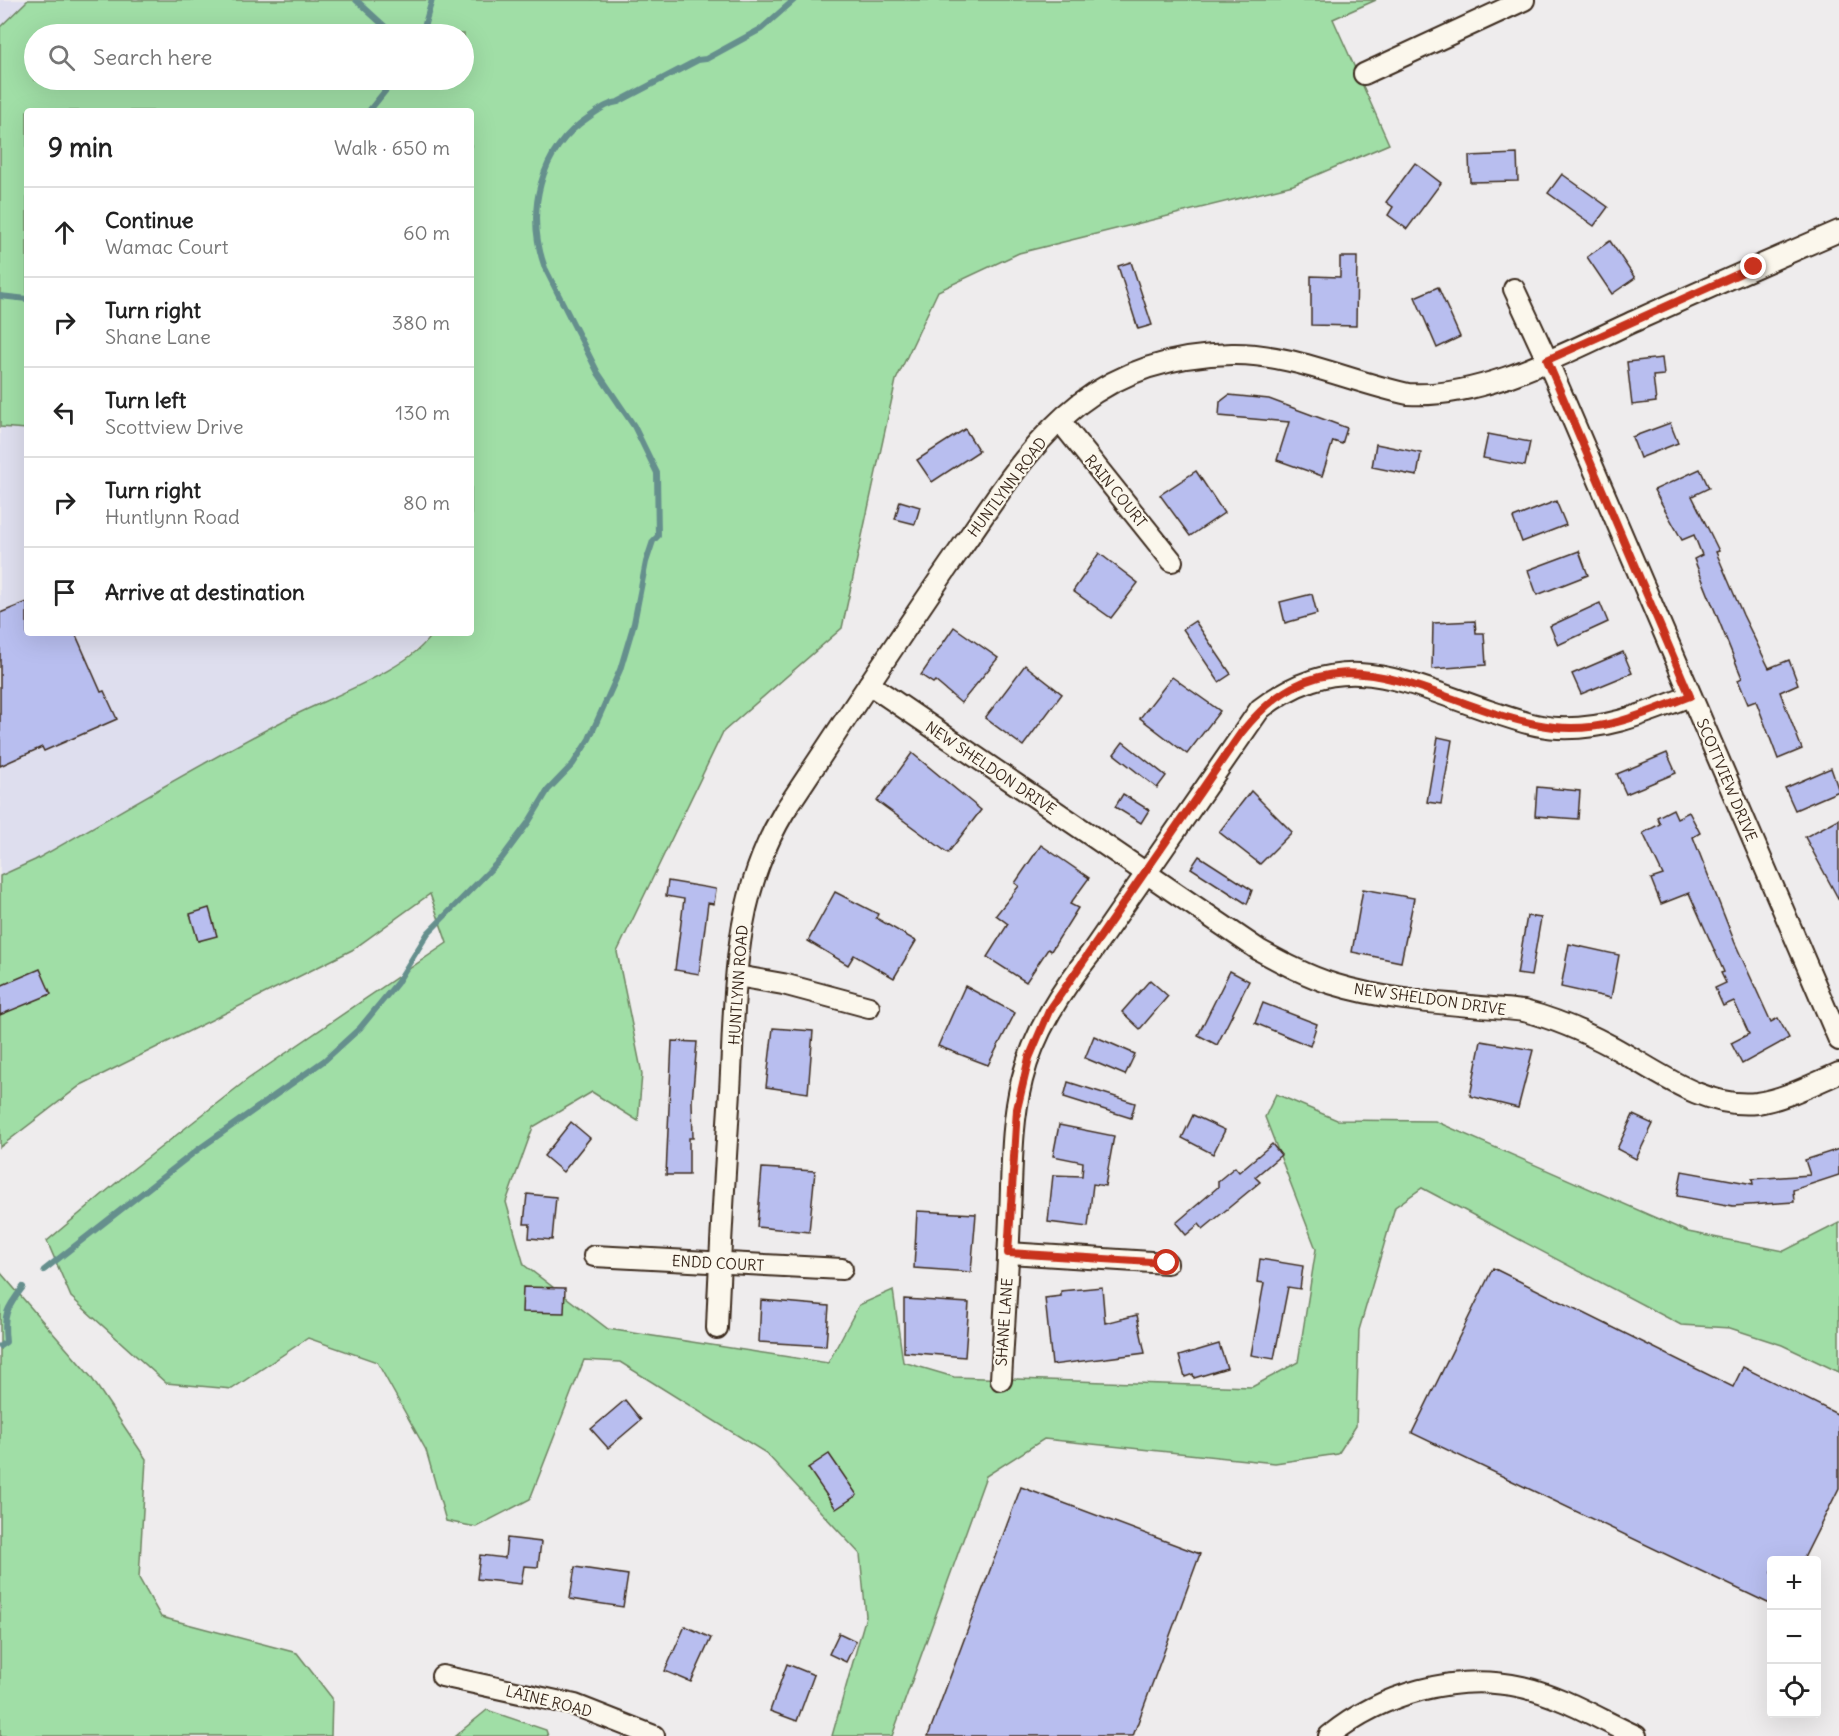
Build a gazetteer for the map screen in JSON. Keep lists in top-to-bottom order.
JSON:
{
  "streets": {
    "street": [
      "HUNTLYNN ROAD",
      "RAIN COURT",
      "NEW SHELDON DRIVE",
      "SCOTTVIEW DRIVE",
      "ENDD COURT",
      "SHANE LANE",
      "LAINE ROAD"
    ]
  },
  "crossings": [
    ["HUNTLYNN ROAD", "RAIN COURT"],
    ["HUNTLYNN ROAD", "NEW SHELDON DRIVE"],
    ["HUNTLYNN ROAD", "SCOTTVIEW DRIVE"],
    ["HUNTLYNN ROAD", "ENDD COURT"],
    ["NEW SHELDON DRIVE", "SHANE LANE"],
    ["SCOTTVIEW DRIVE", "SHANE LANE"]
  ],
  "page": {
    "search": "Search here",
    "heading": ["9 min", "Walk · 650 m"],
    "list": [
      ["Continue", "Wamac Court", "60 m"],
      ["Turn right", "Shane Lane", "380 m"],
      ["Turn left", "Scottview Drive", "130 m"],
      ["Turn right", "Huntlynn Road", "80 m"],
      "Arrive at destination"
    ],
    "map_buttons": ["+", "−"]
  }
}
